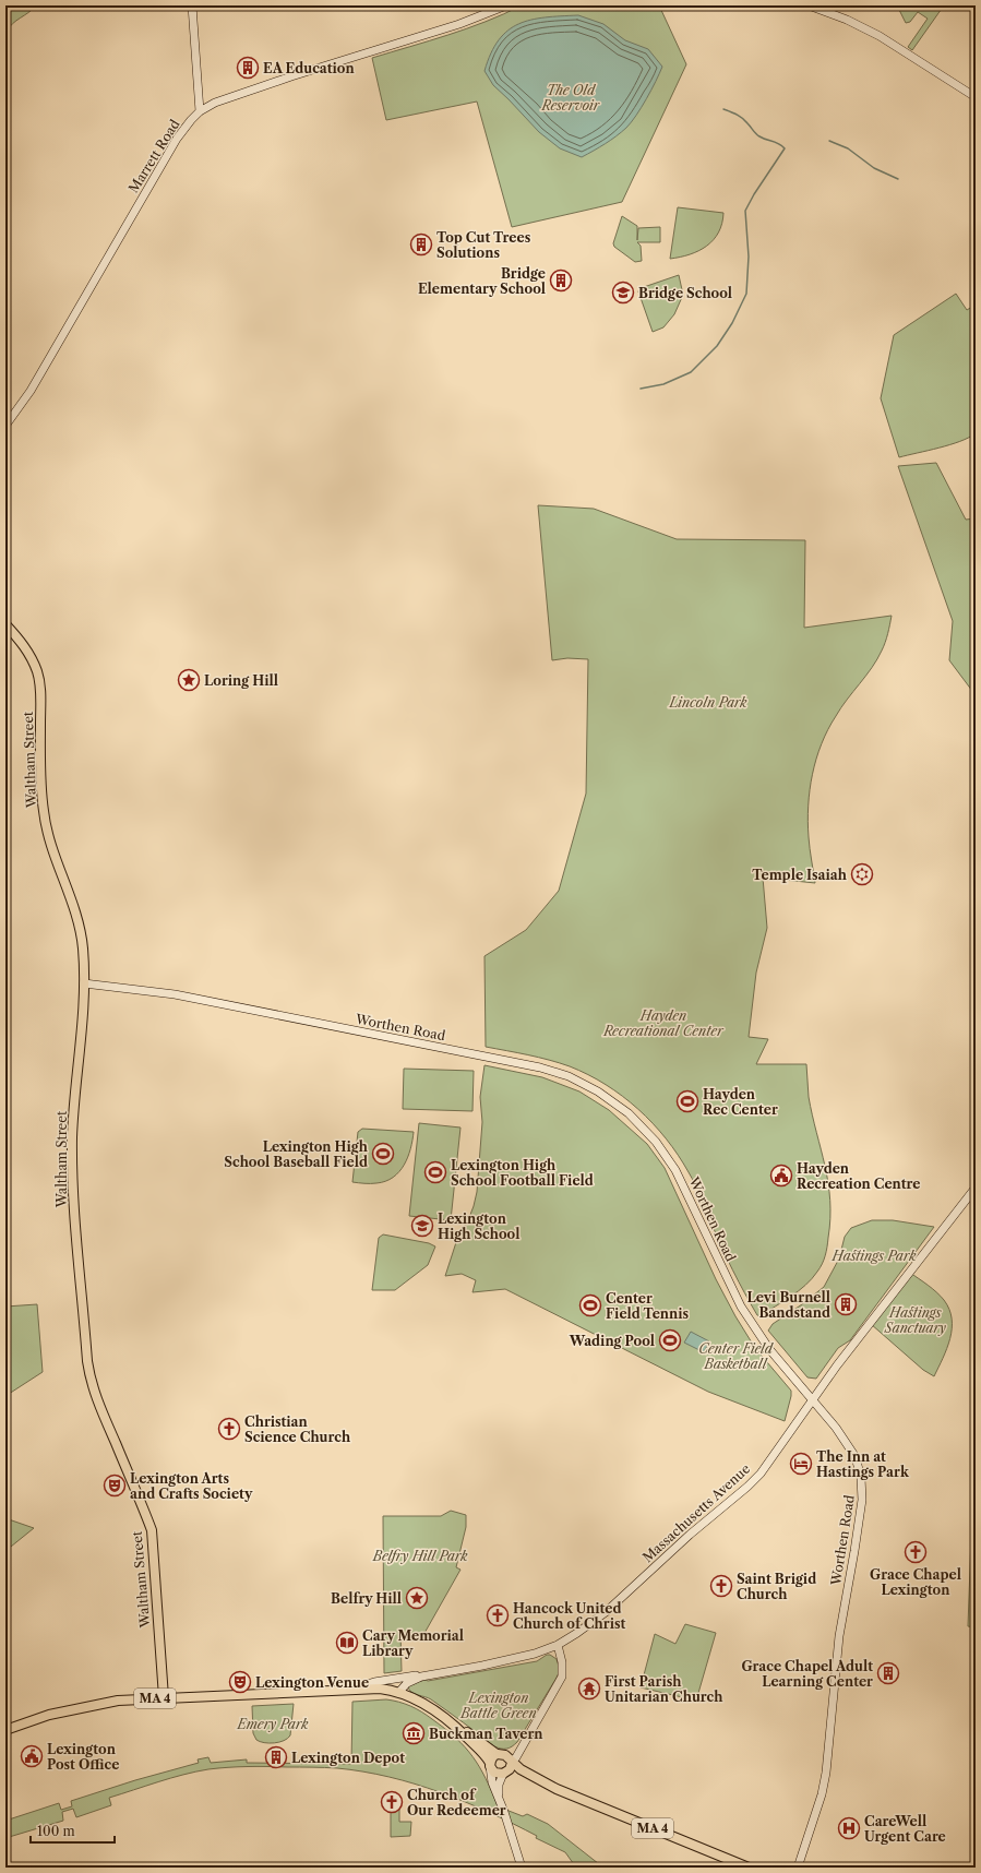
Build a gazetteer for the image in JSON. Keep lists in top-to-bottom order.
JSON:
{
  "streets": {
    "main road": [
      "Marrett Road",
      "Waltham Street",
      "Worthen Road",
      "Massachusetts Avenue",
      "MA 4"
    ]
  },
  "crossings": [
    ["Waltham Street", "Worthen Road"],
    ["Waltham Street", "MA 4"],
    ["Worthen Road", "Massachusetts Avenue"]
  ],
  "parks": [
    "The Old Reservoir",
    "Lincoln Park",
    "Hayden Recreational Center",
    "Hastings Park",
    "Hastings Sanctuary",
    "Center Field Basketball",
    "Belfry Hill Park",
    "Lexington Battle Green",
    "Emery Park"
  ],
  "places": {
    "building": [
      "EA Education",
      "Top Cut Trees Solutions",
      "Bridge Elementary School",
      "Levi Burnell Bandstand",
      "Grace Chapel Adult Learning Center",
      "Lexington Depot"
    ],
    "school or university": ["Bridge School", "Lexington High School"],
    "place": ["Loring Hill", "Belfry Hill"],
    "synagogue": ["Temple Isaiah"],
    "sports": [
      "Hayden Rec Center",
      "Lexington High School Baseball Field",
      "Lexington High School Football Field",
      "Center Field Tennis",
      "Wading Pool"
    ],
    "public building": ["Hayden Recreation Centre", "Lexington Post Office"],
    "church": [
      "Christian Science Church",
      "Grace Chapel Lexington",
      "Saint Brigid Church",
      "Hancock United Church of Christ",
      "Church of Our Redeemer"
    ],
    "hotel": ["The Inn at Hastings Park"],
    "theatre": ["Lexington Arts and Crafts Society", "Lexington Venue"],
    "library": ["Cary Memorial Library"],
    "temple": ["First Parish Unitarian Church"],
    "museum": ["Buckman Tavern"],
    "hospital": ["CareWell Urgent Care"]
  },
  "scale_bar": "100 m"
}
